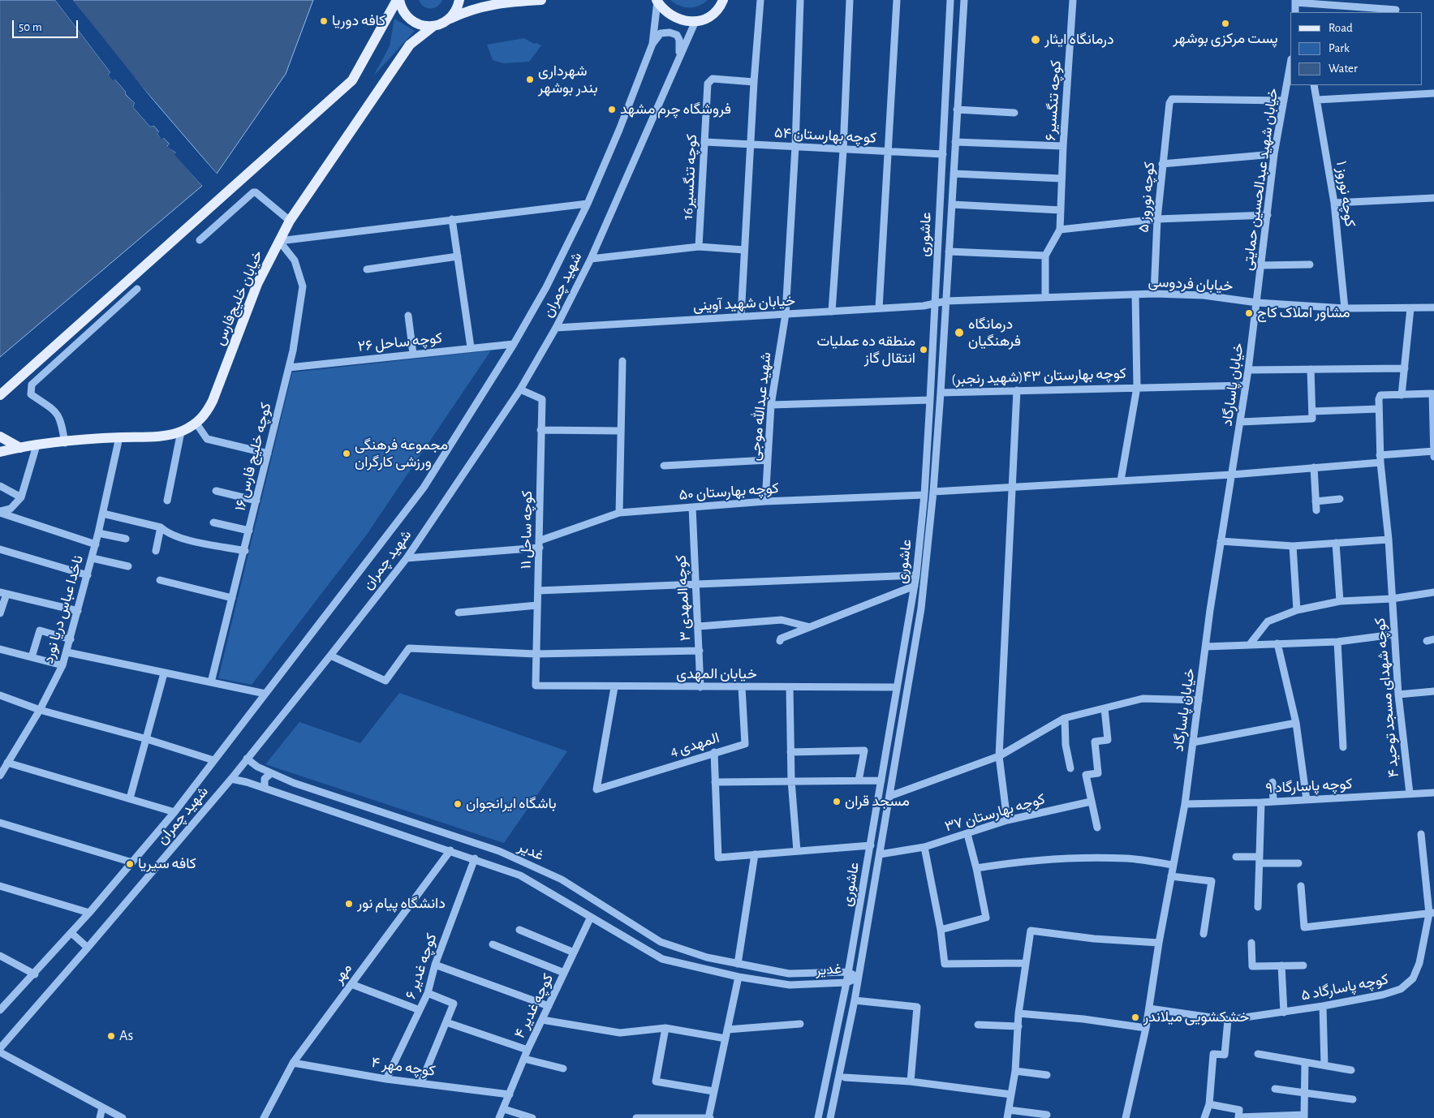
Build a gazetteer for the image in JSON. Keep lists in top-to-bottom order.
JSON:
{
  "streets": {
    "main road": ["خیابان خلیج‌فارس"],
    "street": [
      "کوچه تنگسیر۶",
      "کوچه بهارستان ۵۴",
      "کوچه تنگسیر16",
      "خیابان شهید عبدالحسین حمایتی",
      "کوچه نوروز ۱",
      "کوچه نوروز ۵",
      "عاشوری",
      "خیابان فردوسی",
      "شهید چمران",
      "خیابان شهید آوینی",
      "کوچه ساحل ۲۶",
      "کوچه بهارستان ۴۳(شهید رنجبر)",
      "خیابان پاسارگاد",
      "شهید عبدالله موجی",
      "کوچه خلیج فارس ۱۶",
      "کوچه بهارستان ۵۰",
      "کوچه ساحل ۱۱",
      "کوچه المهدی ۳",
      "ناخدا عباس دریا نورد",
      "خیابان المهدی",
      "کوچه شهدای مسجد توحید ۴",
      "المهدی 4",
      "کوچه پاسارگاد ۹",
      "کوچه بهارستان ۳۷",
      "غدیر",
      "کوچه غدیر ۶",
      "مهر",
      "کوچه پاسارگاد ۵",
      "کوچه غدیر ۴",
      "کوچه مهر ۴"
    ]
  },
  "crossings": [
    ["کوچه بهارستان ۵۴", "کوچه تنگسیر16"],
    ["کوچه بهارستان ۵۴", "عاشوری"],
    ["کوچه بهارستان ۵۴", "شهید عبدالله موجی"],
    ["خیابان شهید عبدالحسین حمایتی", "کوچه نوروز ۵"],
    ["خیابان شهید عبدالحسین حمایتی", "خیابان فردوسی"],
    ["خیابان شهید عبدالحسین حمایتی", "خیابان پاسارگاد"],
    ["کوچه نوروز ۱", "خیابان فردوسی"],
    ["کوچه نوروز ۵", "خیابان فردوسی"],
    ["عاشوری", "خیابان فردوسی"],
    ["عاشوری", "خیابان شهید آوینی"],
    ["عاشوری", "کوچه بهارستان ۴۳(شهید رنجبر)"],
    ["عاشوری", "کوچه بهارستان ۵۰"],
    ["عاشوری", "خیابان المهدی"],
    ["عاشوری", "کوچه بهارستان ۳۷"],
    ["عاشوری", "غدیر"],
    ["خیابان فردوسی", "خیابان شهید آوینی"],
    ["خیابان فردوسی", "خیابان پاسارگاد"],
    ["شهید چمران", "خیابان شهید آوینی"],
    ["شهید چمران", "کوچه ساحل ۲۶"],
    ["شهید چمران", "کوچه بهارستان ۵۰"],
    ["شهید چمران", "کوچه ساحل ۱۱"],
    ["شهید چمران", "غدیر"],
    ["خیابان خلیج‌فارس", "کوچه خلیج فارس ۱۶"],
    ["خیابان خلیج‌فارس", "ناخدا عباس دریا نورد"],
    ["خیابان شهید آوینی", "شهید عبدالله موجی"],
    ["کوچه ساحل ۲۶", "کوچه خلیج فارس ۱۶"],
    ["کوچه بهارستان ۴۳(شهید رنجبر)", "خیابان پاسارگاد"],
    ["خیابان پاسارگاد", "کوچه پاسارگاد ۹"],
    ["خیابان پاسارگاد", "کوچه پاسارگاد ۵"],
    ["شهید عبدالله موجی", "کوچه بهارستان ۵۰"],
    ["کوچه بهارستان ۵۰", "کوچه ساحل ۱۱"],
    ["کوچه بهارستان ۵۰", "کوچه المهدی ۳"],
    ["کوچه ساحل ۱۱", "خیابان المهدی"],
    ["کوچه المهدی ۳", "خیابان المهدی"],
    ["خیابان المهدی", "المهدی 4"],
    ["کوچه شهدای مسجد توحید ۴", "کوچه پاسارگاد ۹"],
    ["غدیر", "کوچه غدیر ۶"],
    ["غدیر", "مهر"],
    ["غدیر", "کوچه غدیر ۴"],
    ["کوچه غدیر ۶", "کوچه مهر ۴"],
    ["مهر", "کوچه مهر ۴"],
    ["کوچه غدیر ۴", "کوچه مهر ۴"]
  ],
  "places": [
    "کافه دوریا",
    "پست مرکزی بوشهر",
    "درمانگاه ایثار",
    "شهرداری بندر بوشهر",
    "فروشگاه چرم مشهد",
    "مشاور املاک کاج",
    "درمانگاه فرهنگیان",
    "منطقه ده عملیات انتقال گاز",
    "مجموعه فرهنگی ورزشی کارگران",
    "مسجد قران",
    "باشگاه ایرانجوان",
    "کافه سیریا",
    "دانشگاه پیام نور",
    "خشکشویی میلاندر",
    "As"
  ],
  "legend": ["Road", "Park", "Water"],
  "scale_bar": "50 m"
}
